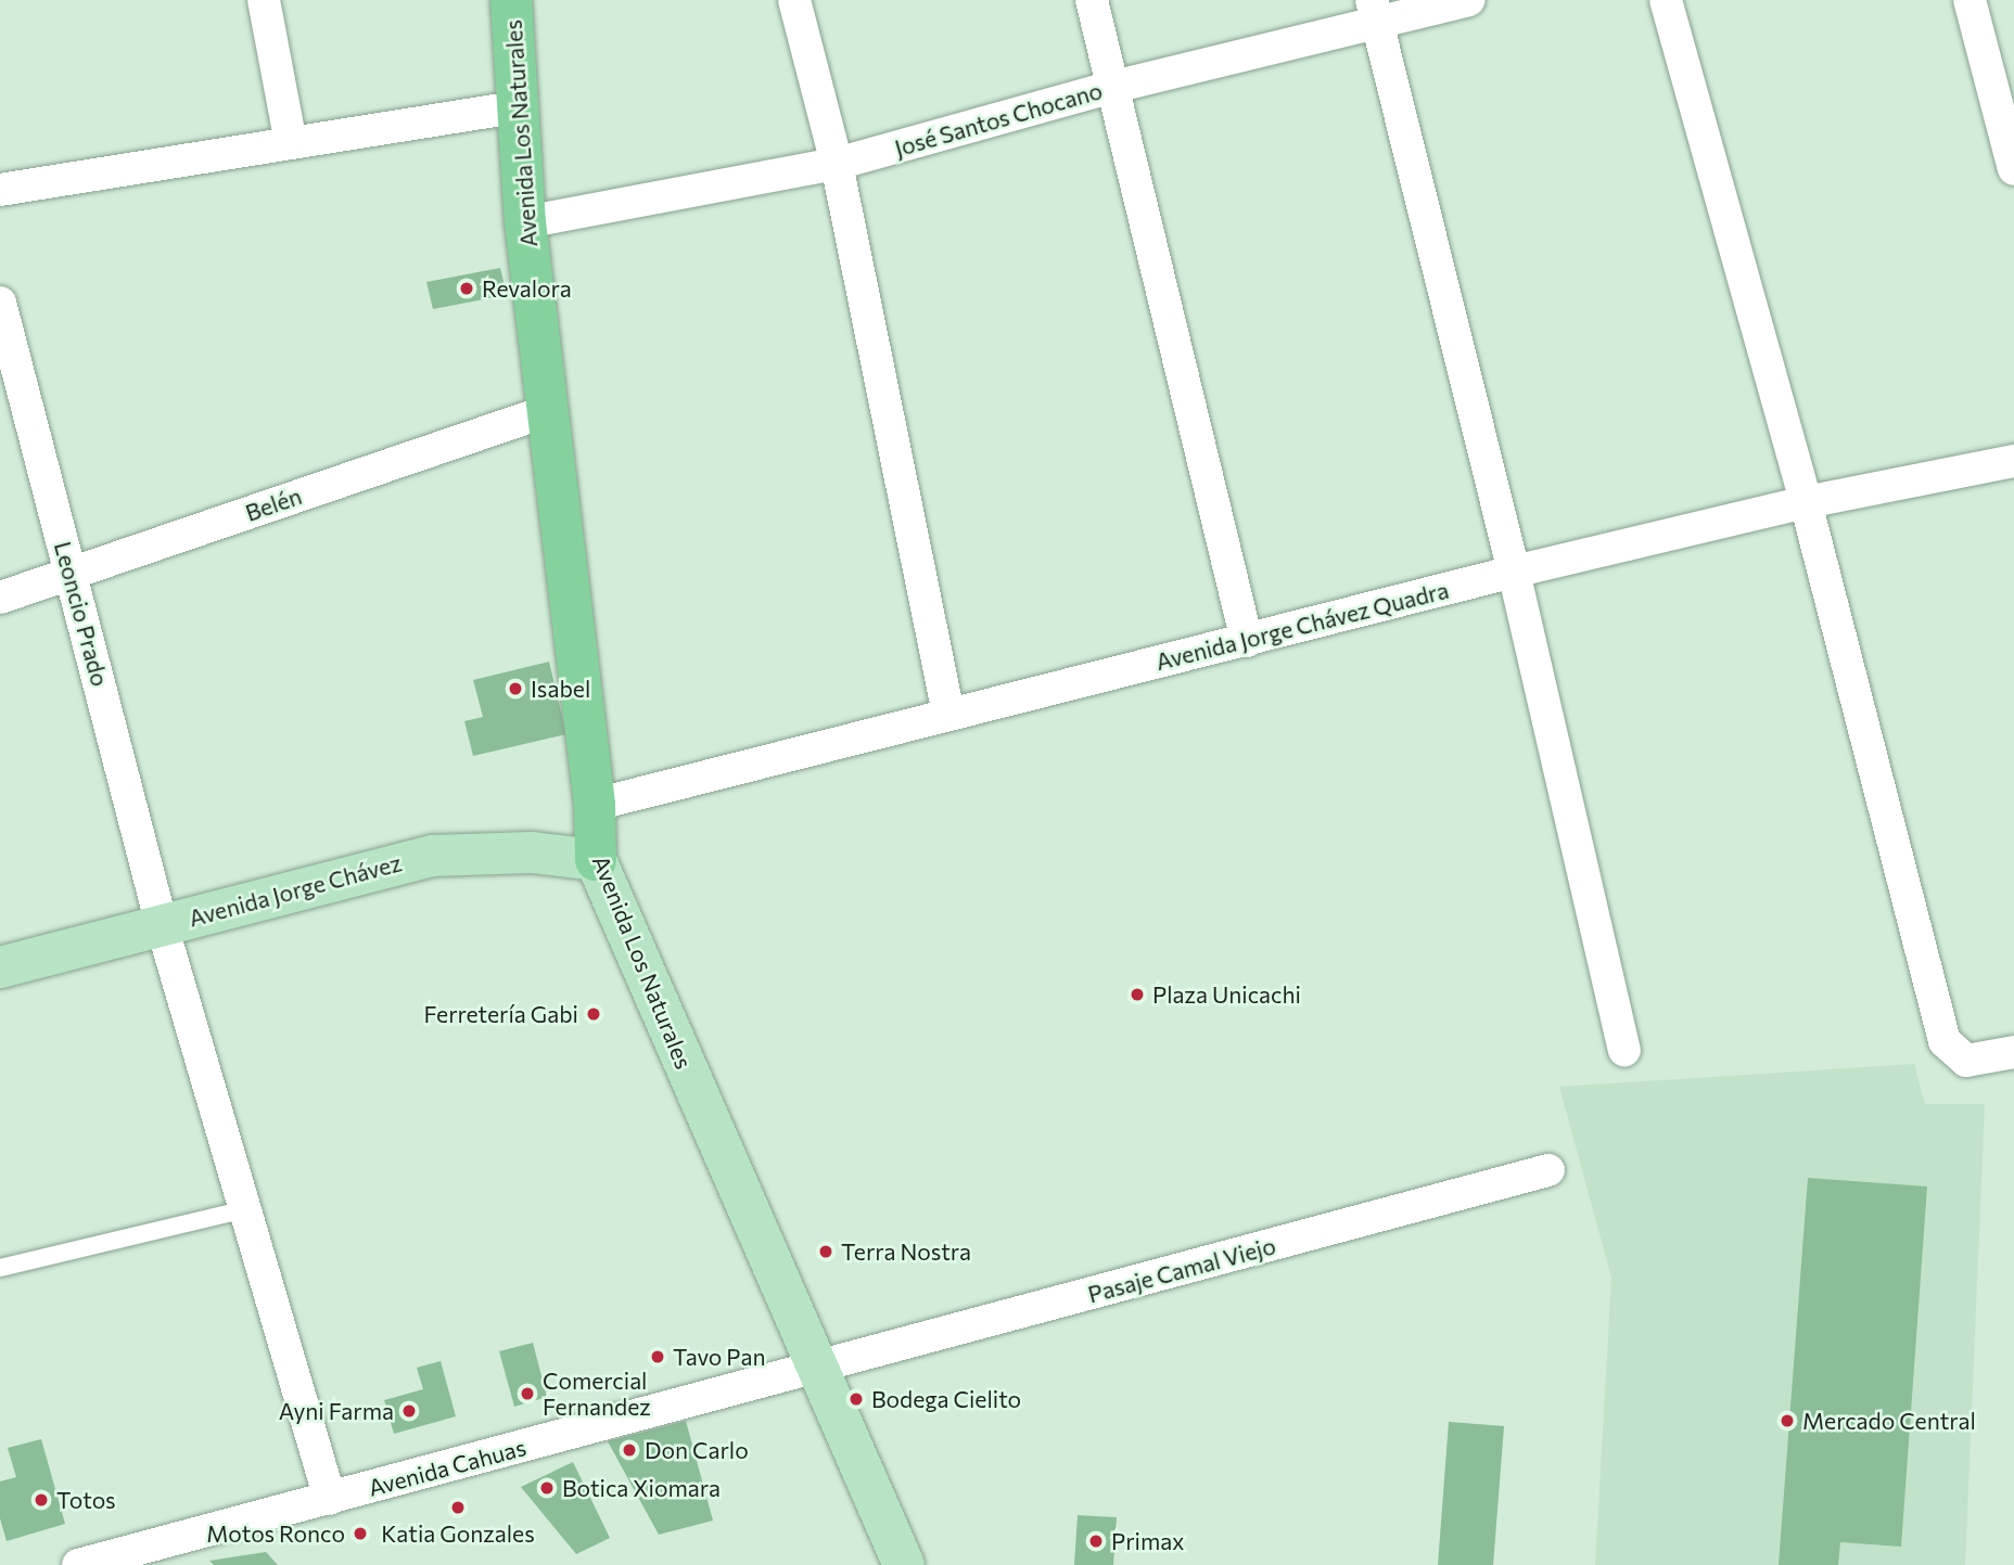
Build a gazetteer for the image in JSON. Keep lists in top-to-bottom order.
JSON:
{
  "streets": {
    "highway": ["Avenida Los Naturales"],
    "main road": ["Avenida Jorge Chávez"],
    "street": [
      "José Santos Chocano",
      "Belén",
      "Leoncio Prado",
      "Avenida Jorge Chávez Quadra",
      "Pasaje Camal Viejo",
      "Avenida Cahuas"
    ]
  },
  "crossings": [
    ["José Santos Chocano", "Avenida Los Naturales"],
    ["Avenida Los Naturales", "Belén"],
    ["Avenida Los Naturales", "Avenida Jorge Chávez Quadra"],
    ["Avenida Los Naturales", "Avenida Jorge Chávez"],
    ["Avenida Los Naturales", "Pasaje Camal Viejo"],
    ["Avenida Los Naturales", "Avenida Cahuas"],
    ["Belén", "Leoncio Prado"],
    ["Leoncio Prado", "Avenida Jorge Chávez"],
    ["Leoncio Prado", "Avenida Cahuas"],
    ["Pasaje Camal Viejo", "Avenida Cahuas"]
  ],
  "places": [
    "Revalora",
    "Isabel",
    "Plaza Unicachi",
    "Ferretería Gabi",
    "Terra Nostra",
    "Tavo Pan",
    "Comercial Fernandez",
    "Bodega Cielito",
    "Ayni Farma",
    "Mercado Central",
    "Don Carlo",
    "Botica Xiomara",
    "Totos",
    "Katia Gonzales",
    "Motos Ronco",
    "Primax"
  ]
}
